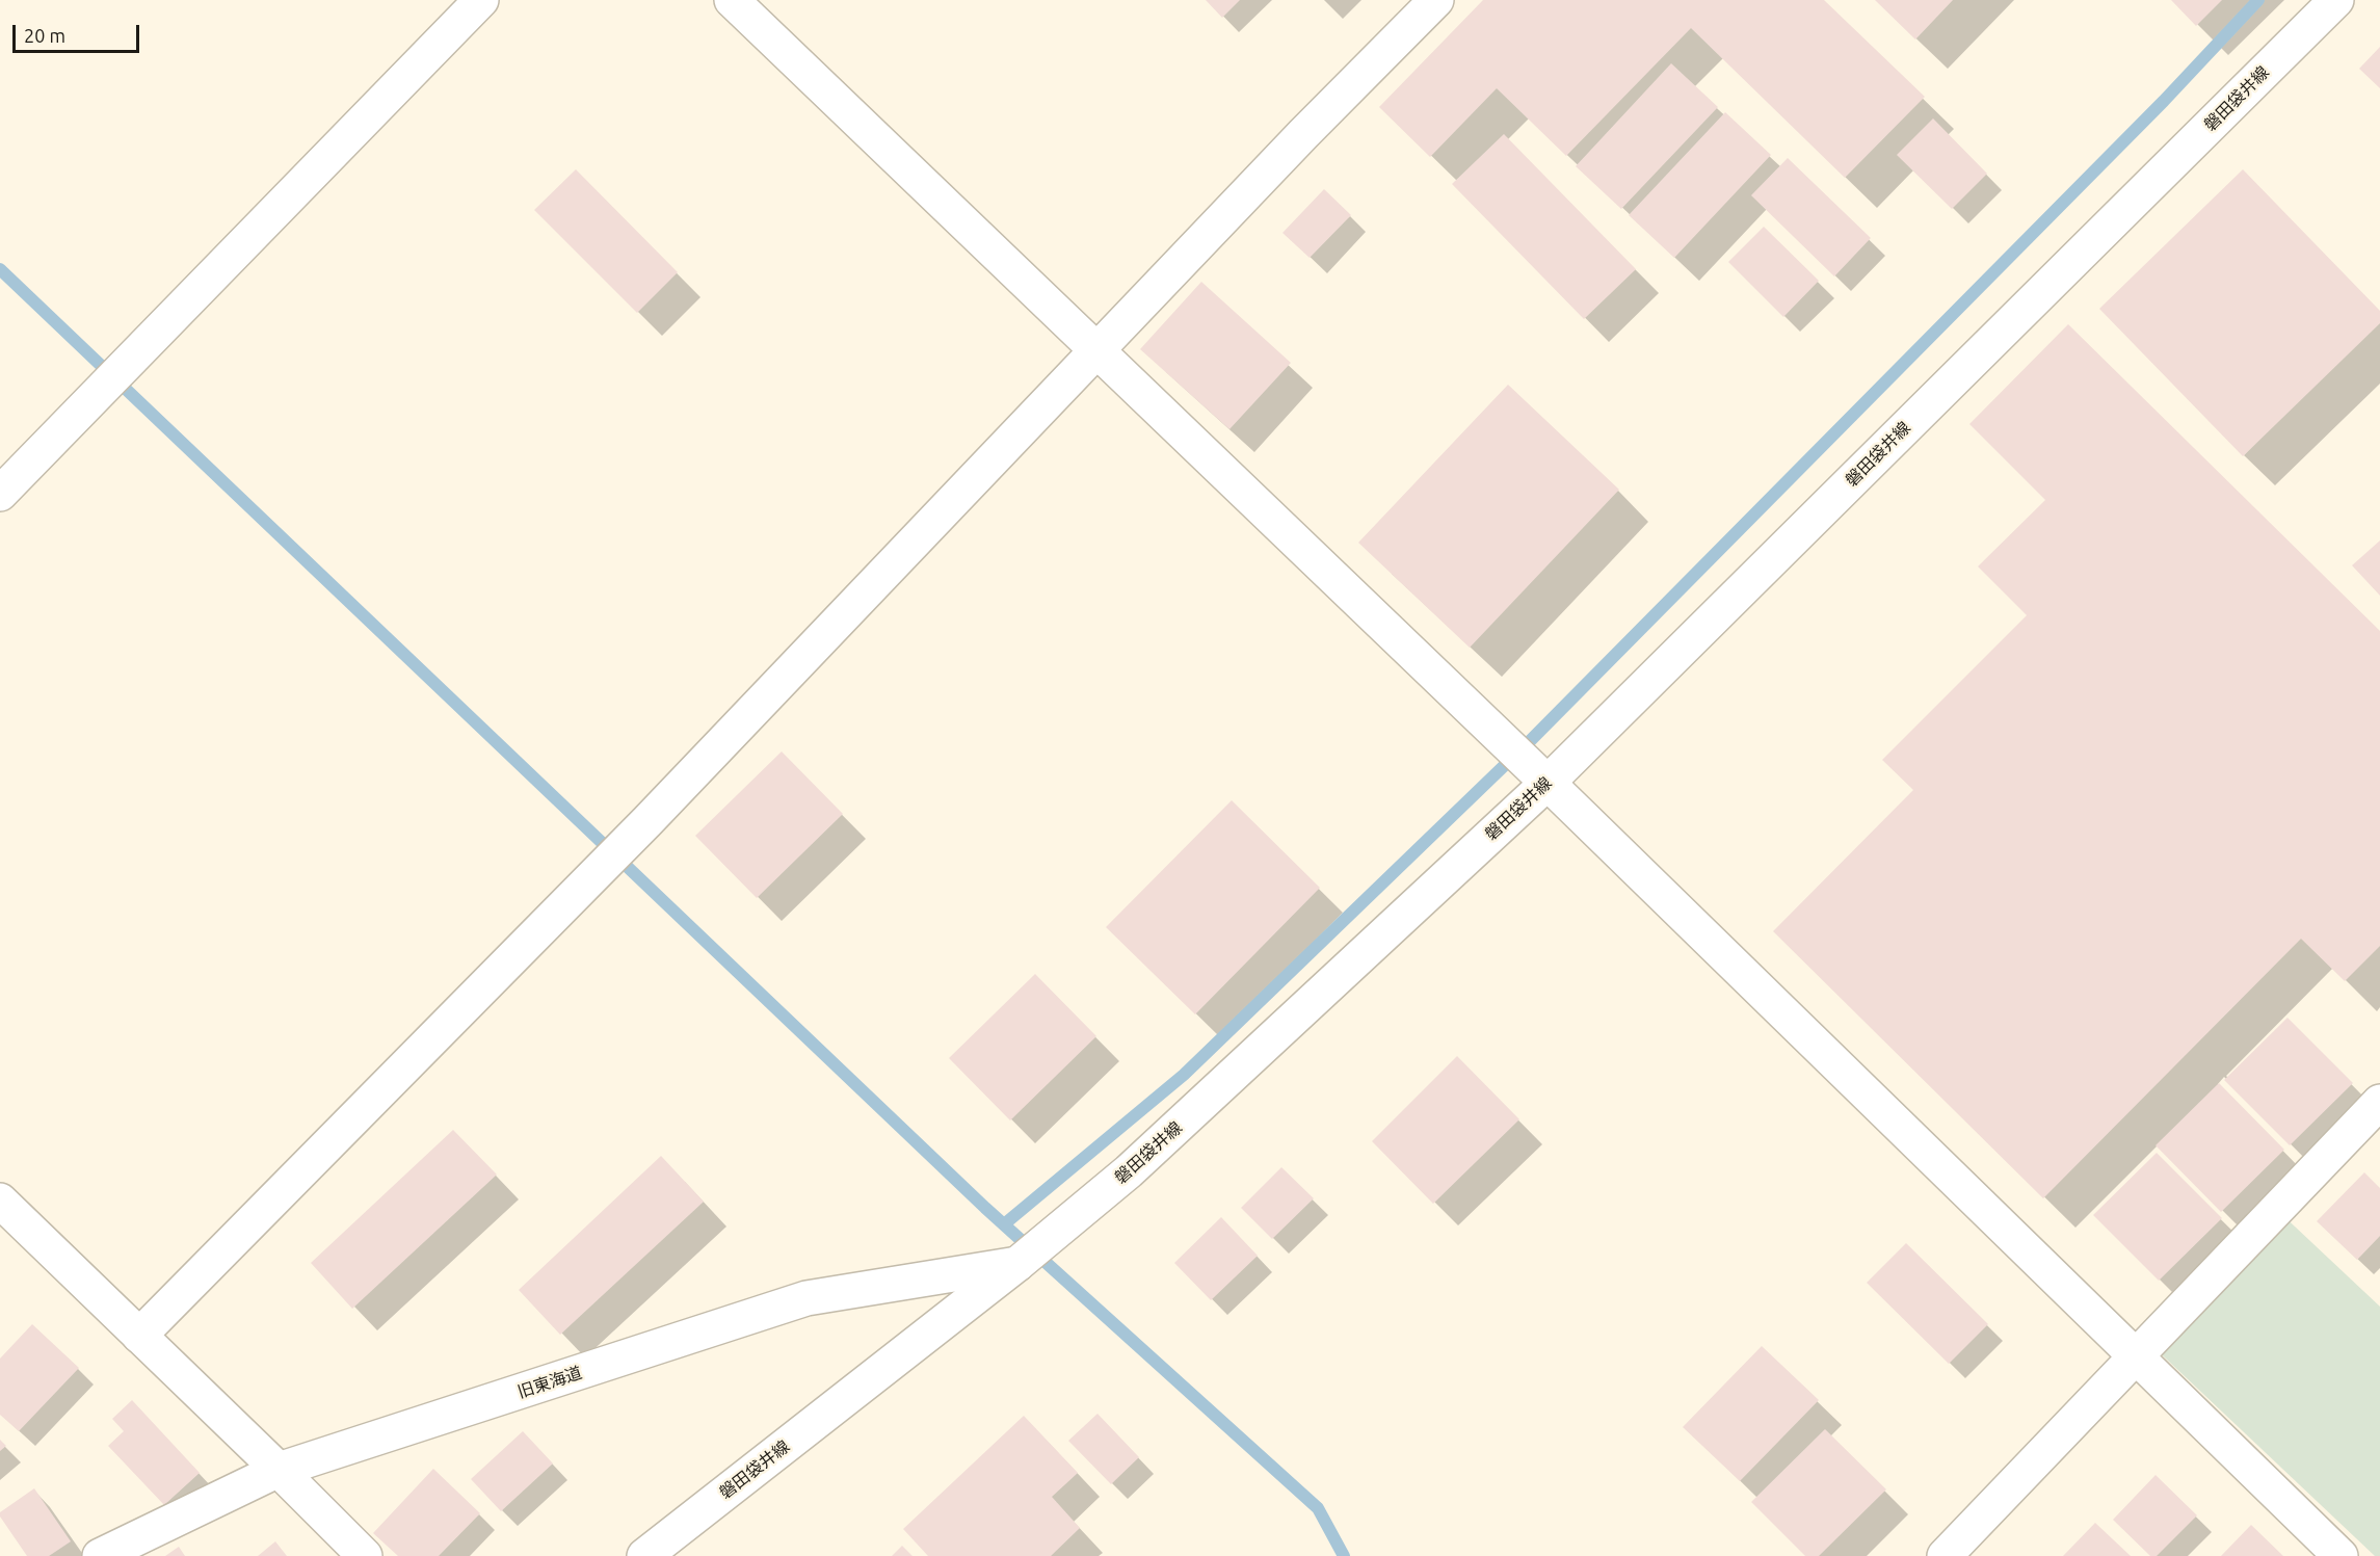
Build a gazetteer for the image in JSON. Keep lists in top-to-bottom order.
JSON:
{
  "streets": {
    "street": ["磐田袋井線", "旧東海道"]
  },
  "crossings": [
    ["磐田袋井線", "旧東海道"]
  ],
  "scale_bar": "20 m"
}
